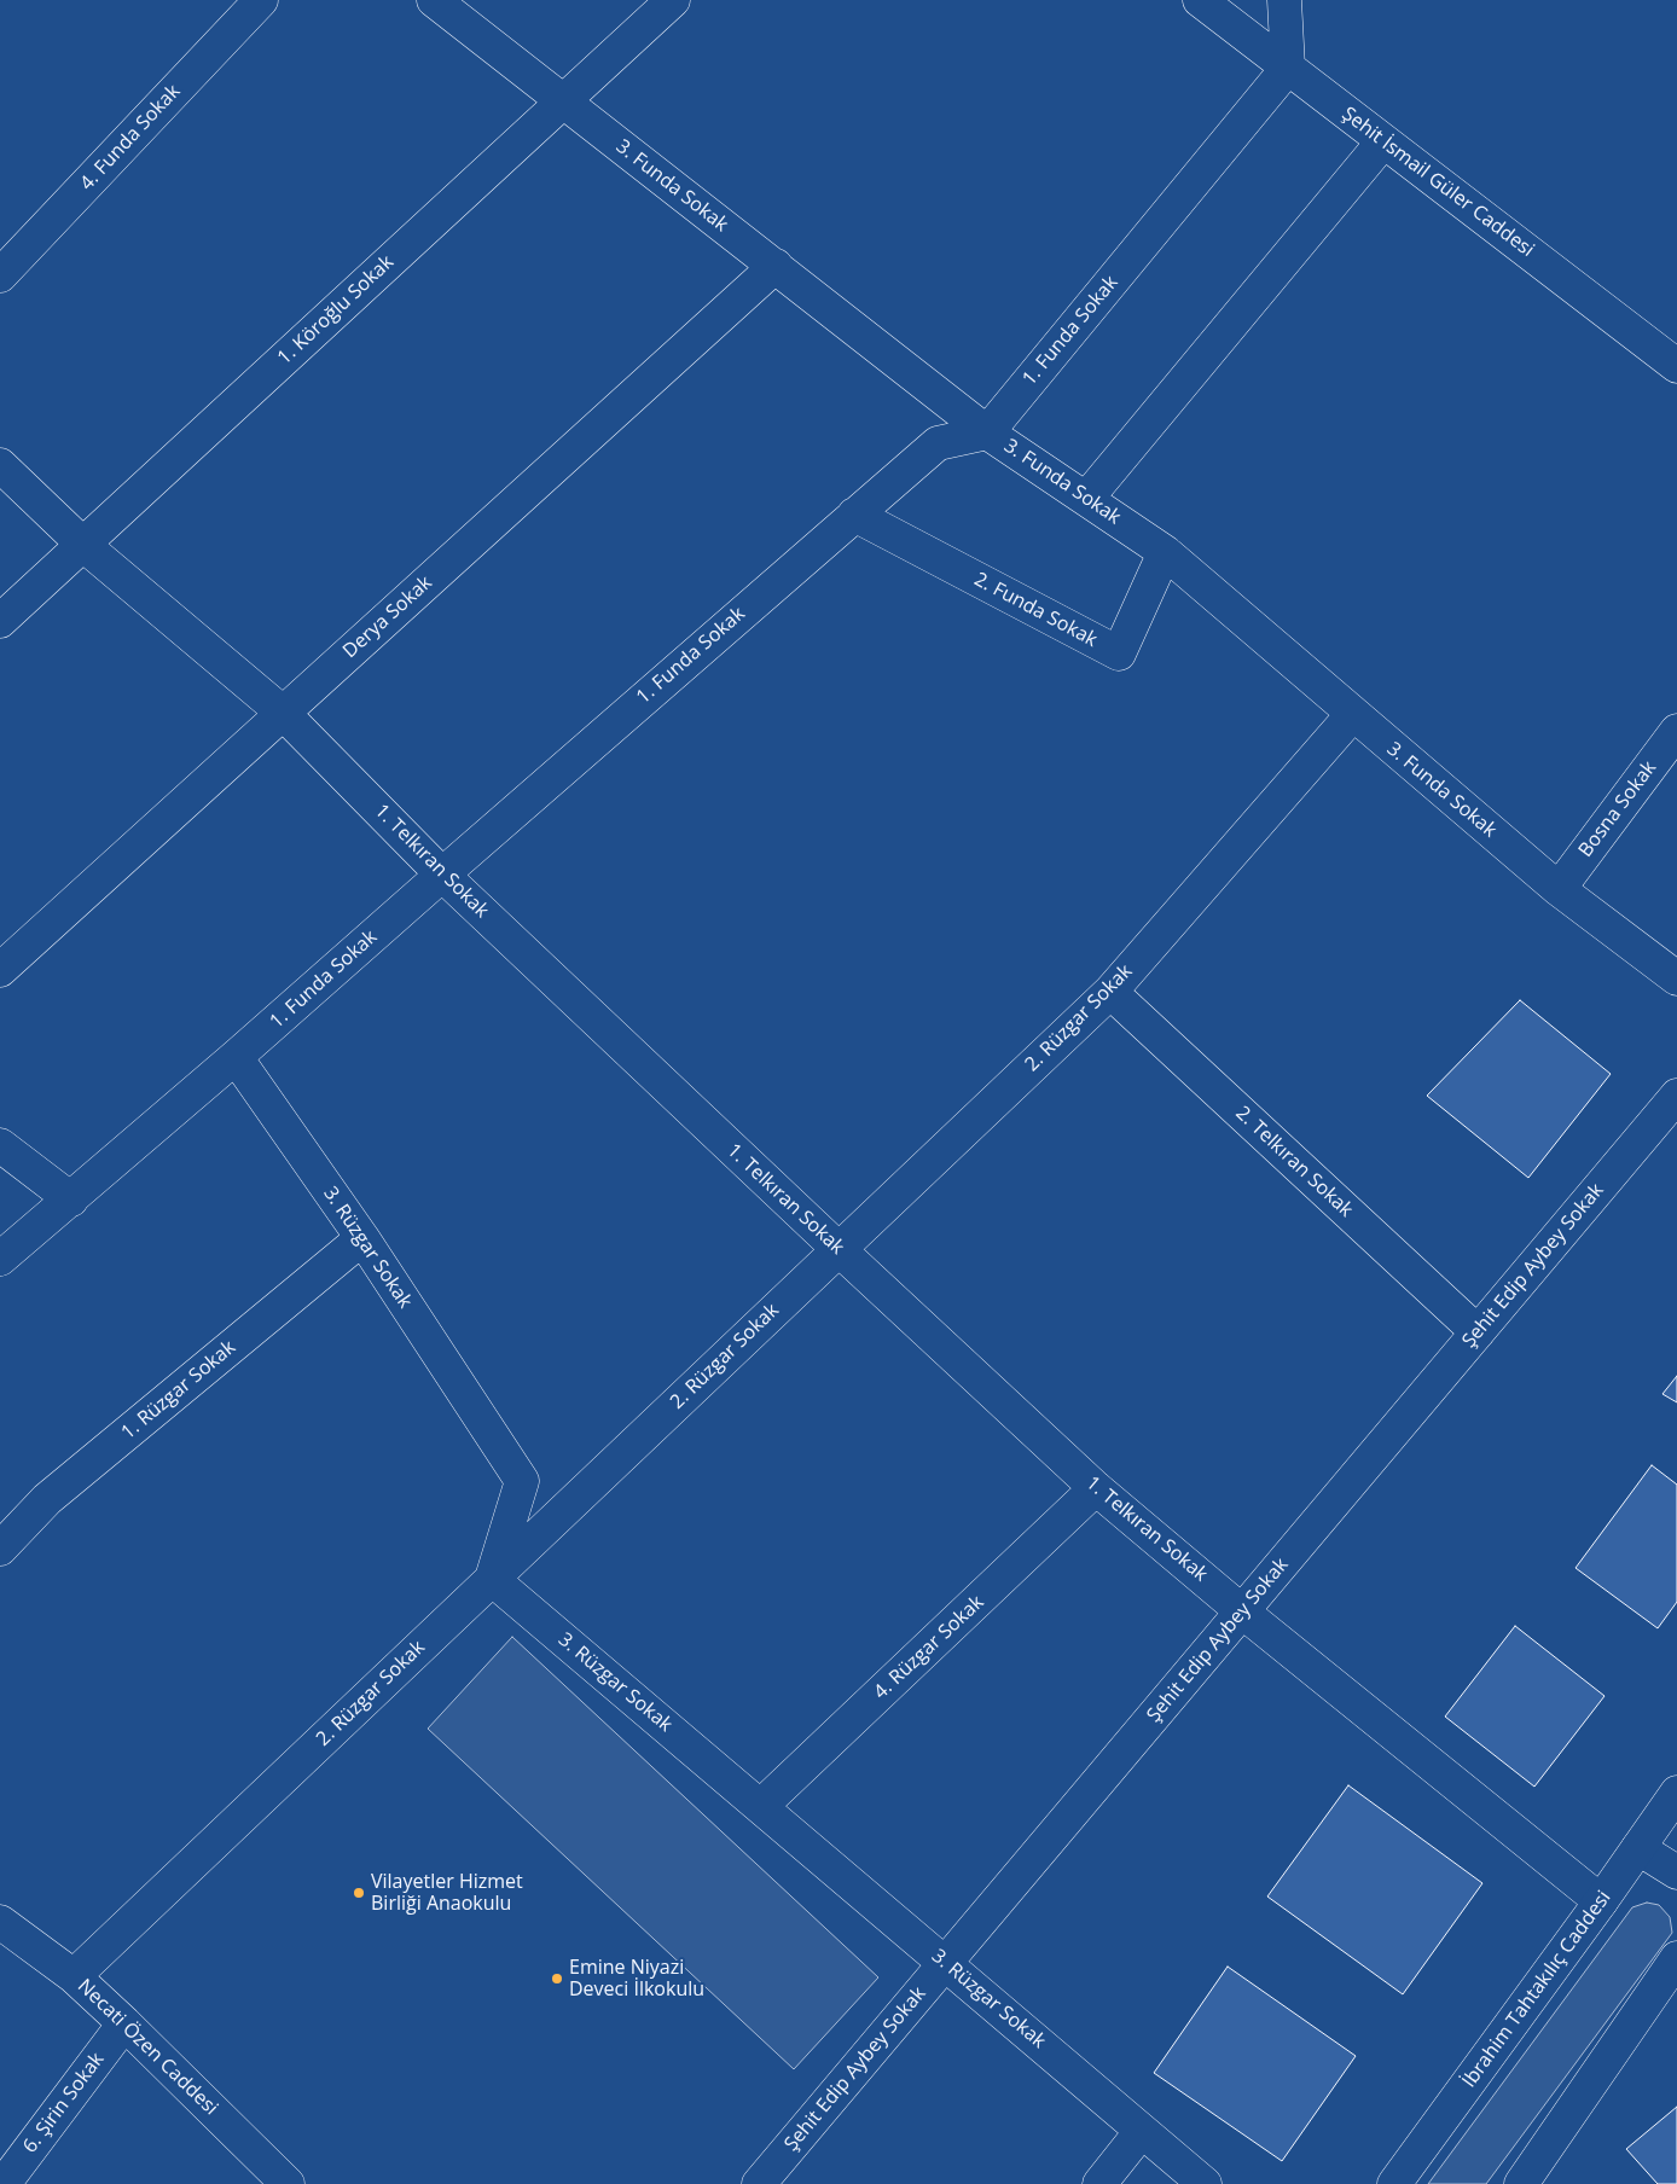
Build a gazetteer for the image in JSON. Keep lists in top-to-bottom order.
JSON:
{
  "streets": {
    "street": [
      "4. Funda Sokak",
      "Şehit İsmail Güler Caddesi",
      "3. Funda Sokak",
      "1. Köroğlu Sokak",
      "1. Funda Sokak",
      "2. Funda Sokak",
      "Derya Sokak",
      "Bosna Sokak",
      "1. Telkıran Sokak",
      "2. Rüzgar Sokak",
      "2. Telkıran Sokak",
      "3. Rüzgar Sokak",
      "Şehit Edip Aybey Sokak",
      "1. Rüzgar Sokak",
      "4. Rüzgar Sokak",
      "İbrahim Tahtakılıç Caddesi",
      "Necati Özen Caddesi",
      "6. Şirin Sokak"
    ]
  },
  "crossings": [
    ["Şehit İsmail Güler Caddesi", "1. Funda Sokak"],
    ["3. Funda Sokak", "1. Köroğlu Sokak"],
    ["3. Funda Sokak", "1. Funda Sokak"],
    ["3. Funda Sokak", "2. Funda Sokak"],
    ["3. Funda Sokak", "Derya Sokak"],
    ["3. Funda Sokak", "Bosna Sokak"],
    ["3. Funda Sokak", "2. Rüzgar Sokak"],
    ["1. Köroğlu Sokak", "1. Telkıran Sokak"],
    ["1. Funda Sokak", "2. Funda Sokak"],
    ["1. Funda Sokak", "1. Telkıran Sokak"],
    ["1. Funda Sokak", "3. Rüzgar Sokak"],
    ["Derya Sokak", "1. Telkıran Sokak"],
    ["1. Telkıran Sokak", "2. Rüzgar Sokak"],
    ["1. Telkıran Sokak", "Şehit Edip Aybey Sokak"],
    ["1. Telkıran Sokak", "4. Rüzgar Sokak"],
    ["1. Telkıran Sokak", "İbrahim Tahtakılıç Caddesi"],
    ["2. Rüzgar Sokak", "2. Telkıran Sokak"],
    ["2. Rüzgar Sokak", "3. Rüzgar Sokak"],
    ["2. Rüzgar Sokak", "Necati Özen Caddesi"],
    ["2. Telkıran Sokak", "Şehit Edip Aybey Sokak"],
    ["3. Rüzgar Sokak", "Şehit Edip Aybey Sokak"],
    ["3. Rüzgar Sokak", "1. Rüzgar Sokak"],
    ["3. Rüzgar Sokak", "4. Rüzgar Sokak"],
    ["Necati Özen Caddesi", "6. Şirin Sokak"]
  ],
  "places": ["Vilayetler Hizmet Birliği Anaokulu", "Emine Niyazi Deveci İlkokulu"]
}
